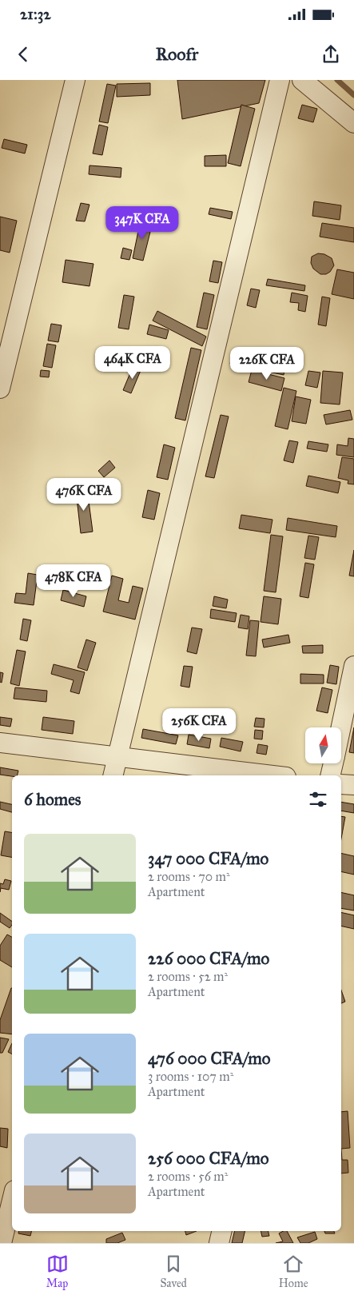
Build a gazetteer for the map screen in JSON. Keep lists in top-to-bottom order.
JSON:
{
  "north": "top",
  "page": {
    "status": "21:32",
    "header": "Roofr",
    "price": [
      "347K CFA",
      "464K CFA",
      "226K CFA",
      "476K CFA",
      "478K CFA",
      "256K CFA"
    ],
    "heading": "6 homes",
    "list": [
      {
        "name": "347 000 CFA/mo",
        "note": "2 rooms · 70 m² · Apartment"
      },
      {
        "name": "226 000 CFA/mo",
        "note": "2 rooms · 52 m² · Apartment"
      },
      {
        "name": "476 000 CFA/mo",
        "note": "3 rooms · 107 m² · Apartment"
      },
      {
        "name": "256 000 CFA/mo",
        "note": "2 rooms · 56 m² · Apartment"
      }
    ],
    "tabs": ["Map", "Saved", "Home"]
  }
}
